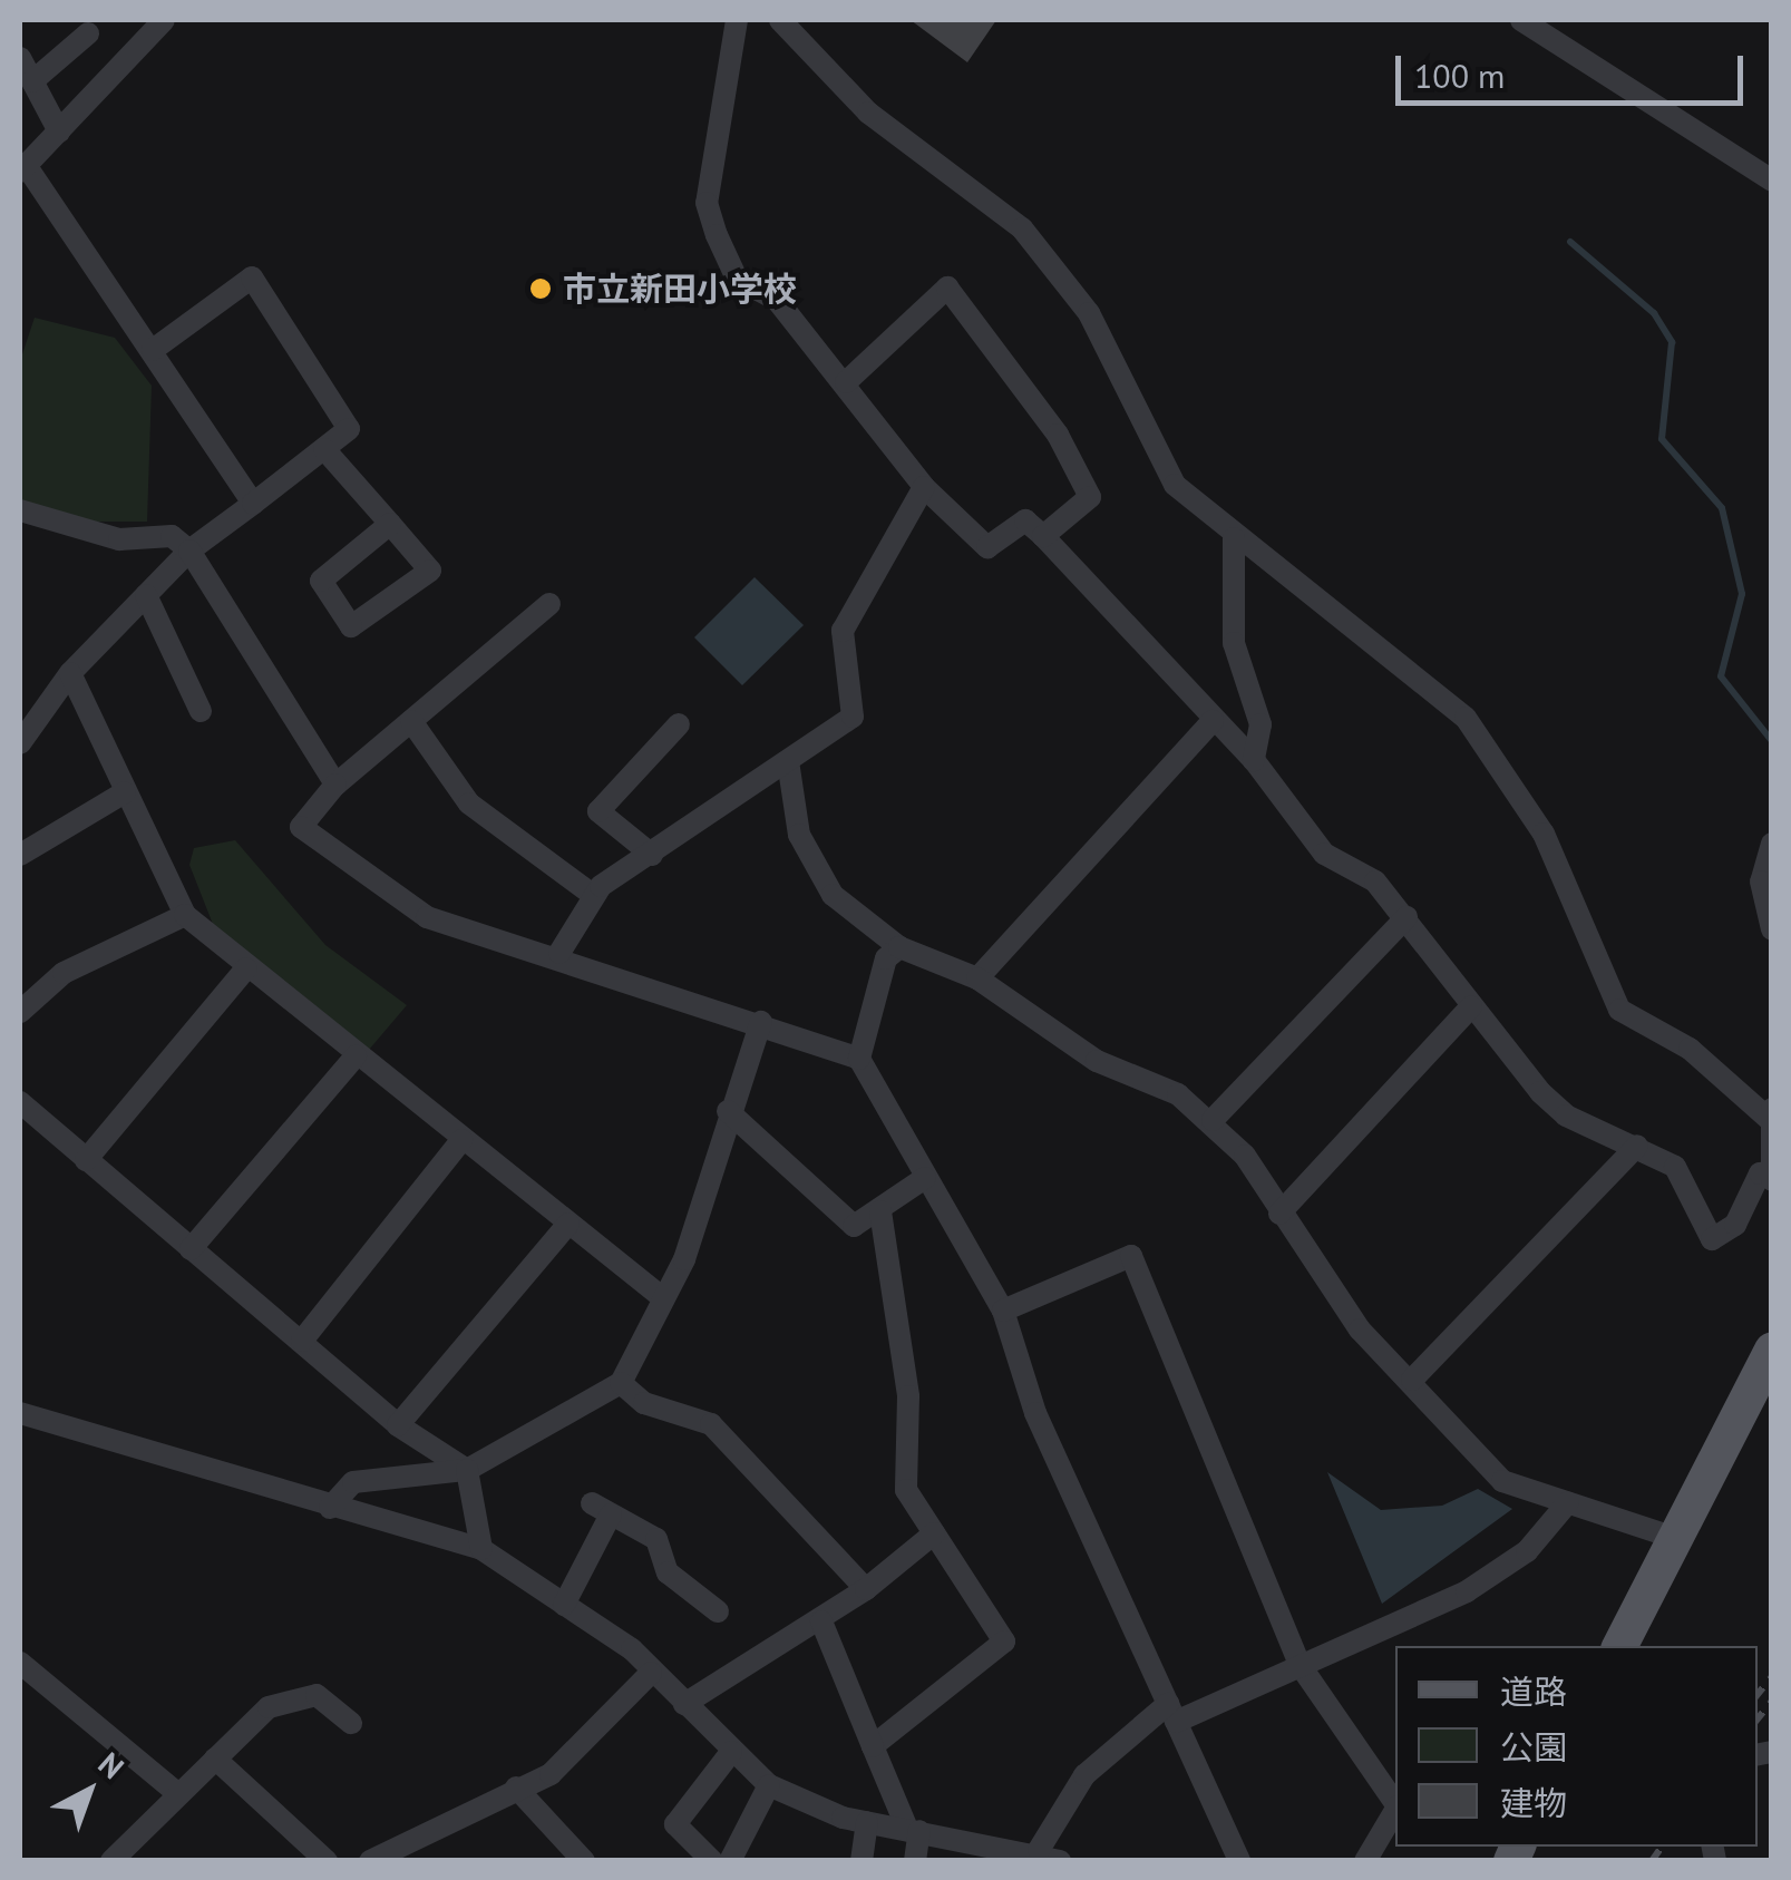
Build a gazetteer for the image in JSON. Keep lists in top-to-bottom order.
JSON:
{
  "places": ["市立新田小学校"],
  "legend": ["道路", "公園", "建物"],
  "scale_bar": "100 m",
  "north": "top right"
}
